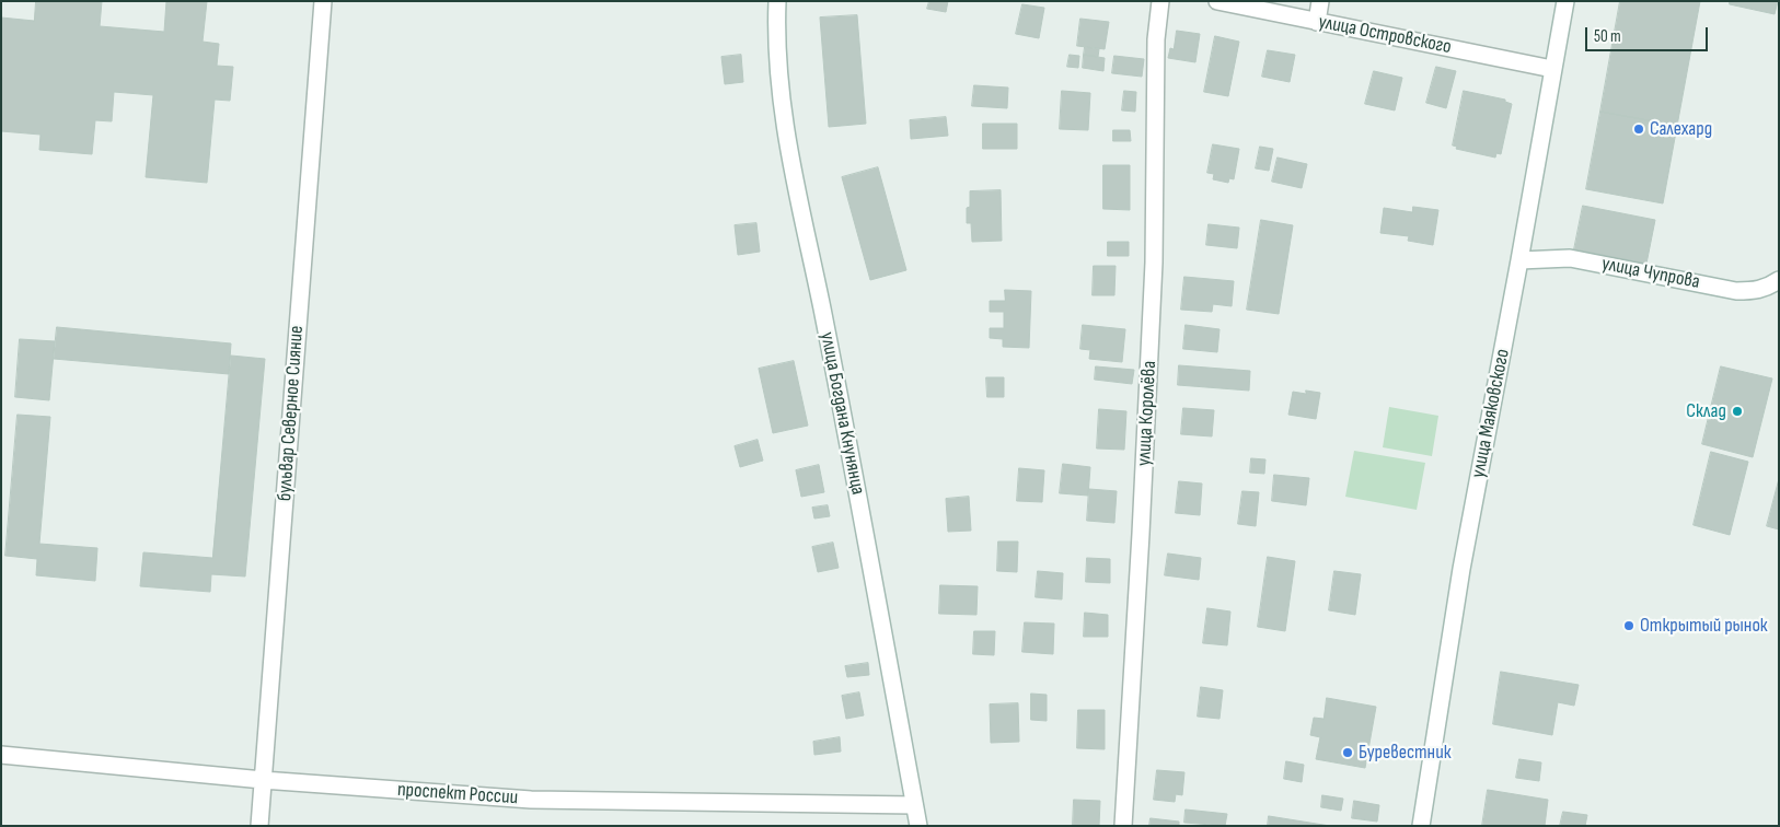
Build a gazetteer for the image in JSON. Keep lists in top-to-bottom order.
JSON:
{
  "streets": {
    "street": [
      "улица Островского",
      "улица Чупрова",
      "бульвар Северное Сияние",
      "улица Богдана Кнунянца",
      "улица Королёва",
      "улица Маяковского",
      "проспект России"
    ]
  },
  "crossings": [
    ["улица Островского", "улица Маяковского"],
    ["улица Чупрова", "улица Маяковского"],
    ["бульвар Северное Сияние", "проспект России"],
    ["улица Богдана Кнунянца", "проспект России"]
  ],
  "places": [
    "Салехард",
    "Склад",
    "Открытый рынок",
    "Буревестник"
  ],
  "scale_bar": "50 m"
}
